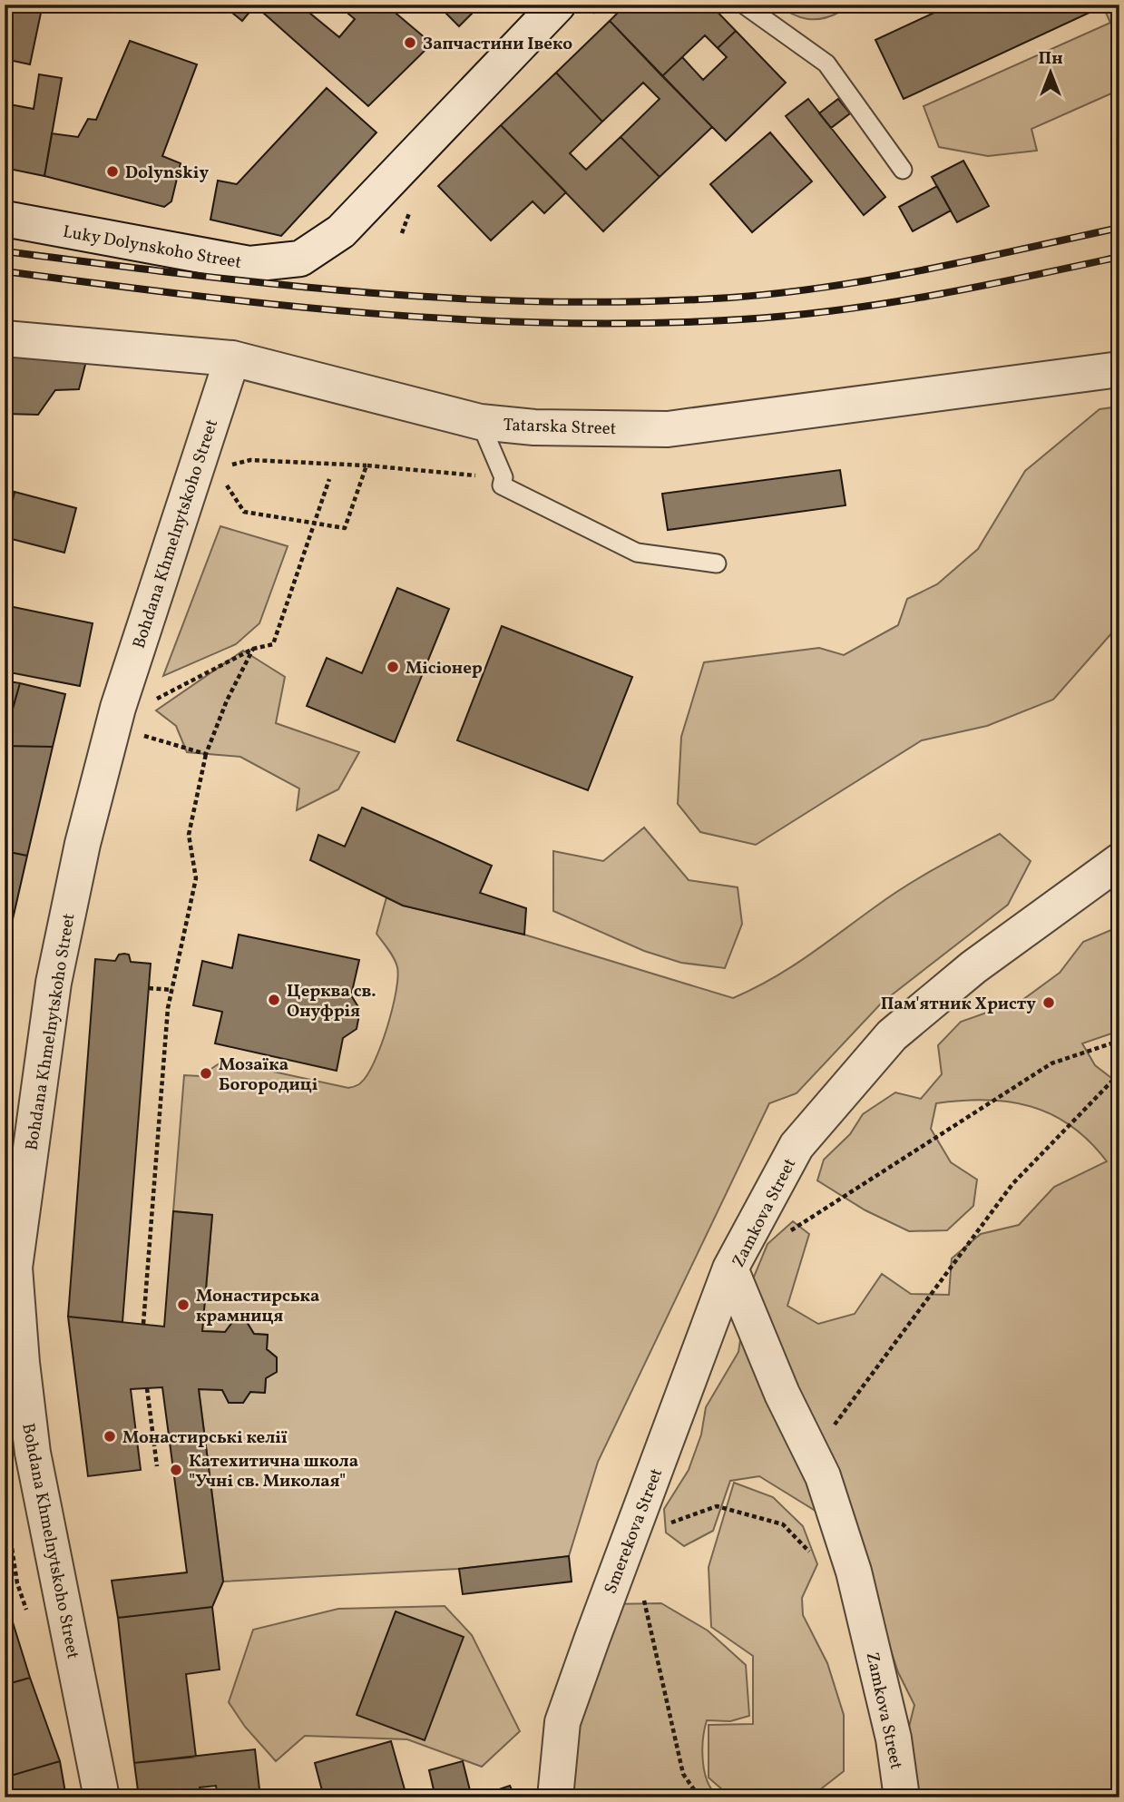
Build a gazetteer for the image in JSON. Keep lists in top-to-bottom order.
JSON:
{
  "streets": {
    "street": [
      "Luky Dolynskoho Street",
      "Tatarska Street",
      "Bohdana Khmelnytskoho Street",
      "Zamkova Street",
      "Smerekova Street"
    ]
  },
  "crossings": [
    ["Tatarska Street", "Bohdana Khmelnytskoho Street"],
    ["Zamkova Street", "Smerekova Street"]
  ],
  "places": [
    "Запчастини Івеко",
    "Dolynskiy",
    "Місіонер",
    "Церква св. Онуфрія",
    "Пам'ятник Христу",
    "Мозаїка Богородиці",
    "Монастирська крамниця",
    "Монастирські келії",
    "Катехитична школа \"Учні св. Миколая\""
  ],
  "north": "top"
}
